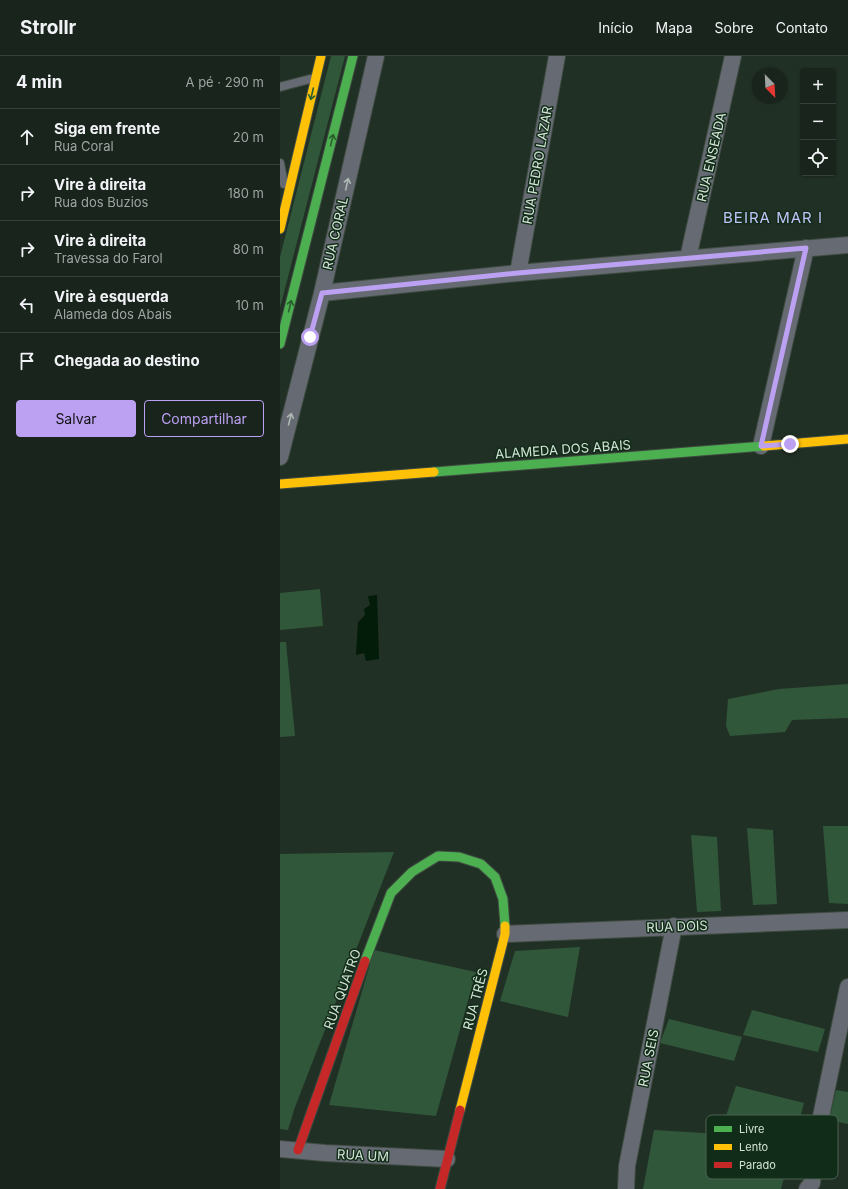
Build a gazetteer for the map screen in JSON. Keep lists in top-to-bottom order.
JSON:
{
  "streets": {
    "street": [
      "RUA ENSEADA",
      "RUA PEDRO LAZAR",
      "RUA CORAL",
      "ALAMEDA DOS ABAIS",
      "RUA DOIS",
      "RUA QUATRO",
      "RUA TRÊS",
      "RUA SEIS",
      "RUA UM"
    ]
  },
  "crossings": [
    ["RUA DOIS", "RUA TRÊS"],
    ["RUA DOIS", "RUA SEIS"],
    ["RUA QUATRO", "RUA TRÊS"],
    ["RUA QUATRO", "RUA UM"],
    ["RUA TRÊS", "RUA UM"]
  ],
  "districts": ["BEIRA MAR I"],
  "legend": ["Livre", "Lento", "Parado"],
  "north": "bottom right",
  "page": {
    "header": "Strollr",
    "nav": [
      "Início",
      "Mapa",
      "Sobre",
      "Contato"
    ],
    "heading": ["4 min", "A pé · 290 m"],
    "map_buttons": ["+", "−"],
    "list": [
      ["Siga em frente", "Rua Coral", "20 m"],
      ["Vire à direita", "Rua dos Buzios", "180 m"],
      ["Vire à direita", "Travessa do Farol", "80 m"],
      ["Vire à esquerda", "Alameda dos Abais", "10 m"],
      "Chegada ao destino"
    ],
    "buttons": ["Salvar", "Compartilhar"]
  }
}
